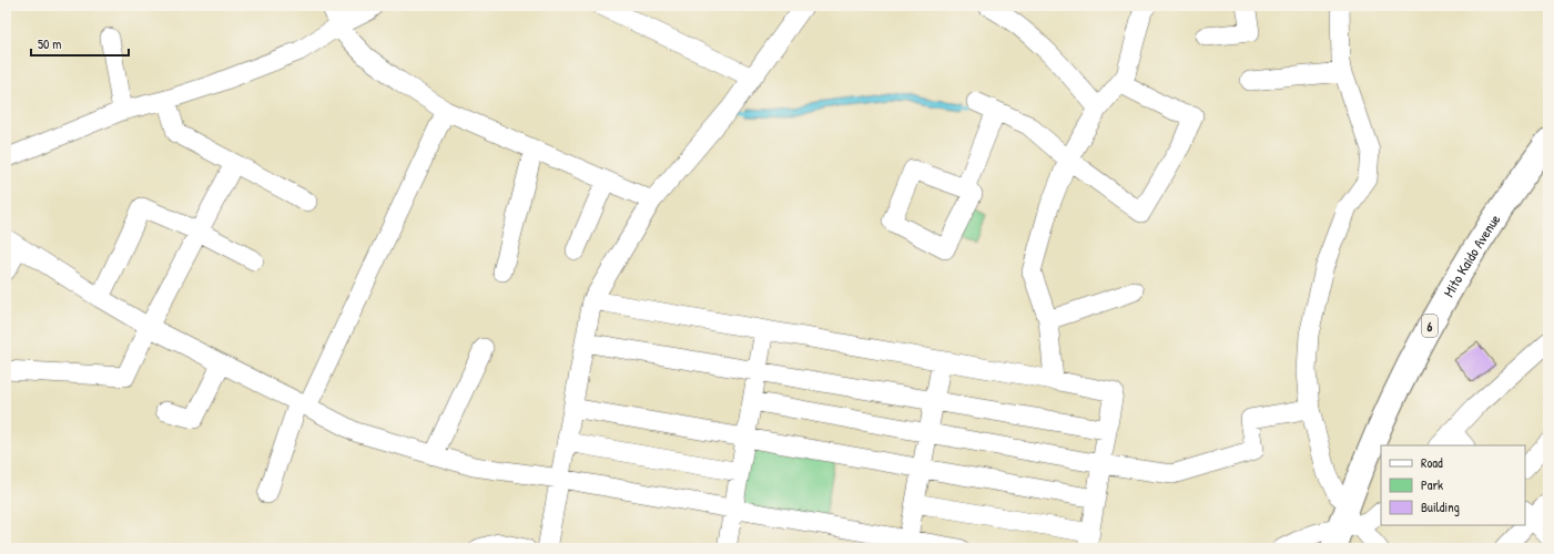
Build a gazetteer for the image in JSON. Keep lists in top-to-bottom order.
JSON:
{
  "streets": {
    "highway": ["Mito Kaido Avenue", "6"]
  },
  "legend": ["Road", "Park", "Building"],
  "scale_bar": "50 m"
}
